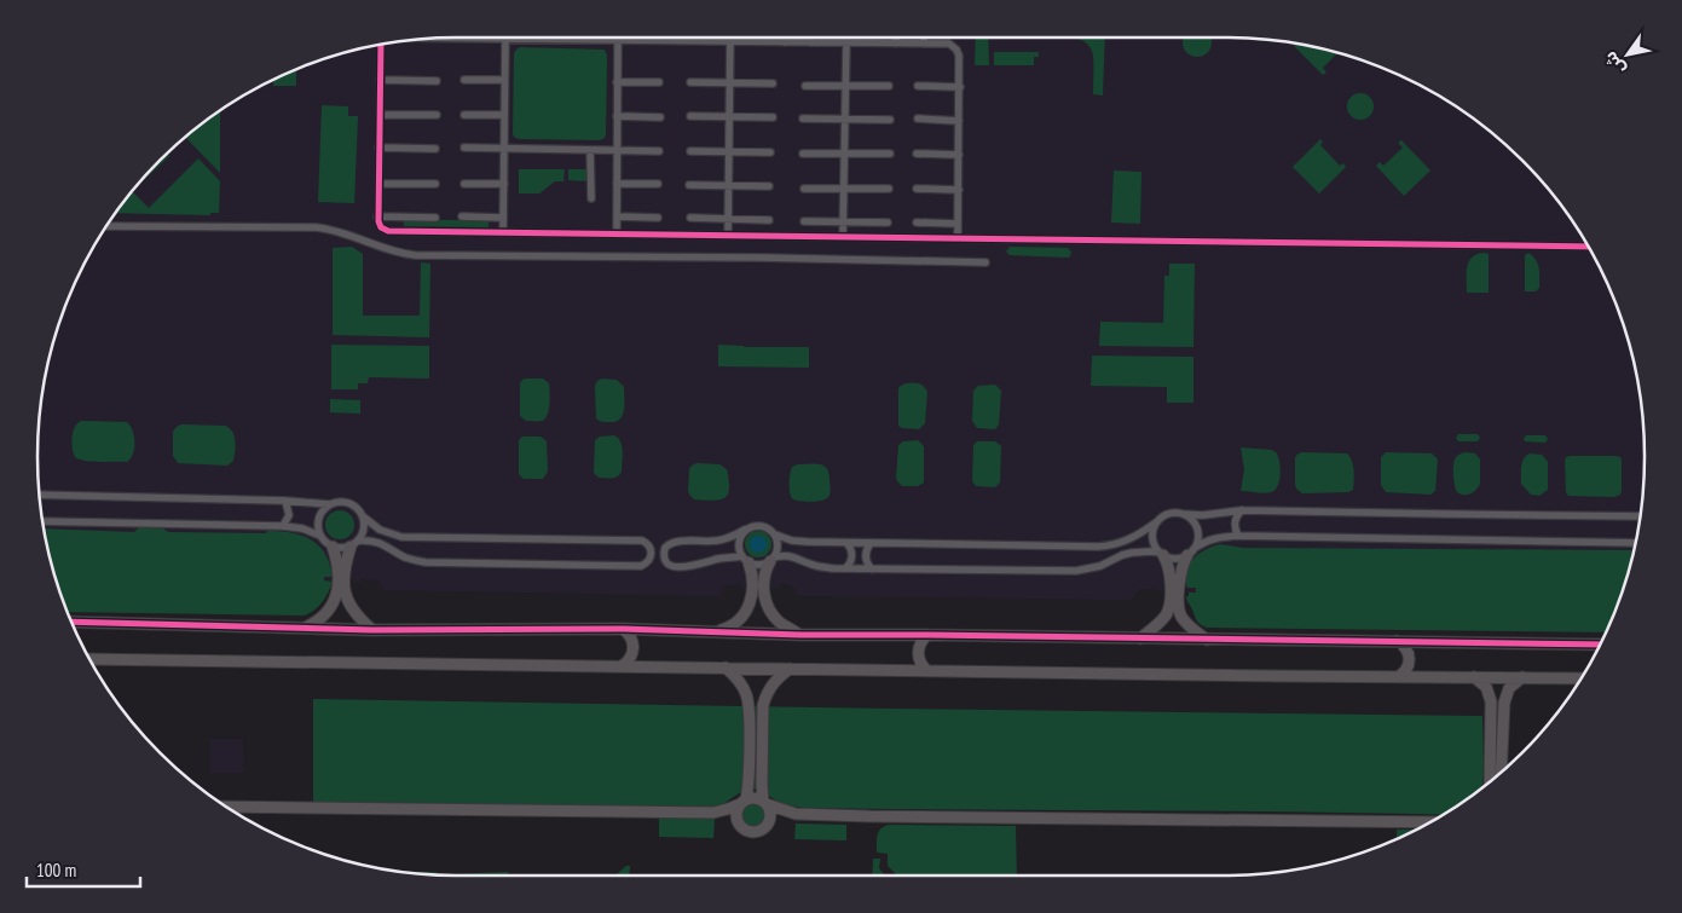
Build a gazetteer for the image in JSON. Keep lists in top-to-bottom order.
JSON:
{
  "scale_bar": "100 m",
  "north": "bottom left"
}
